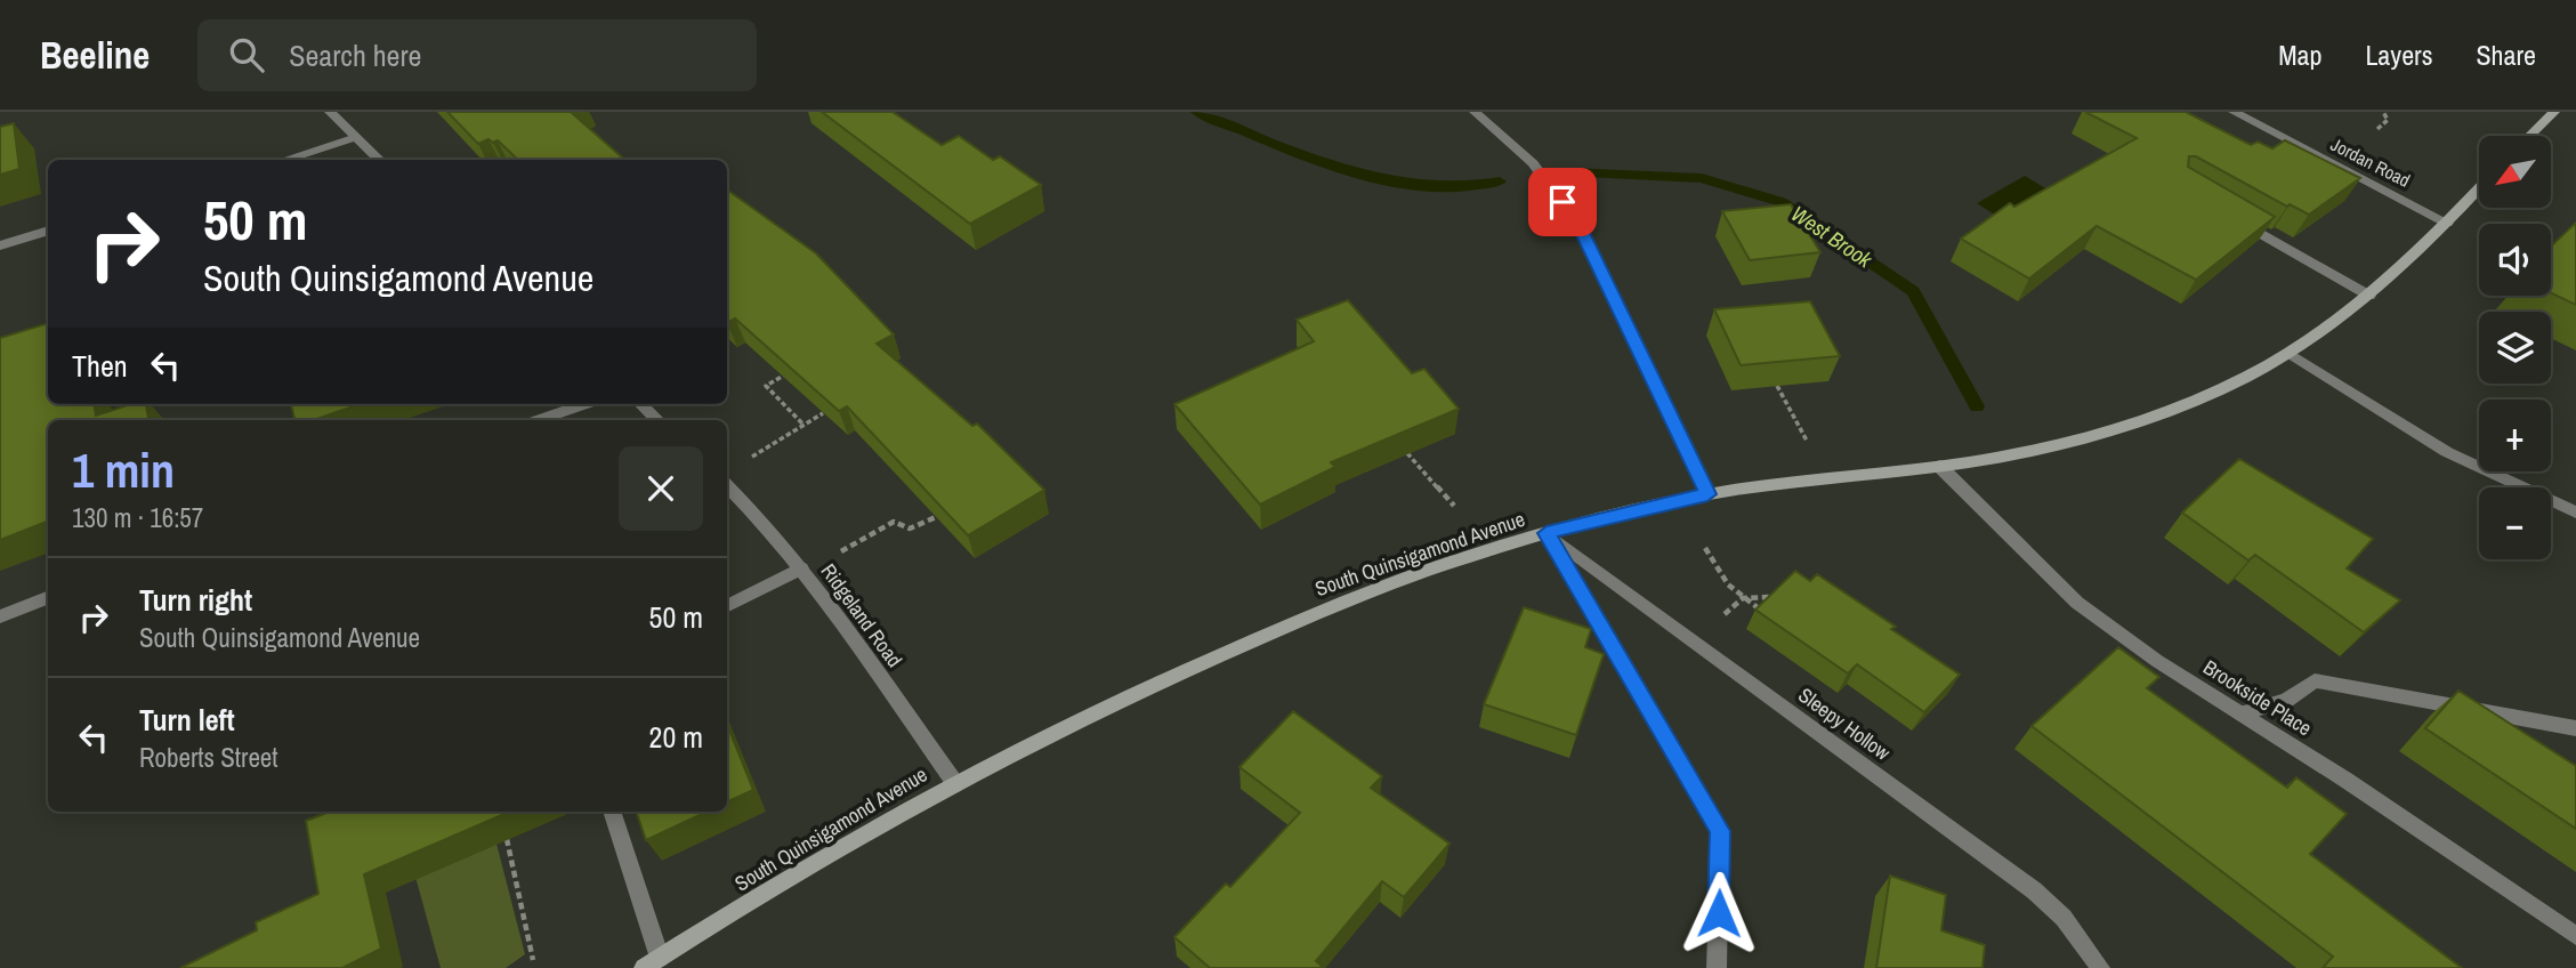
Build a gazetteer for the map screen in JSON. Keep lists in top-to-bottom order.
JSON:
{
  "streets": {
    "main road": ["South Quinsigamond Avenue"],
    "street": [
      "Jordan Road",
      "Ridgeland Road",
      "Brookside Place",
      "Sleepy Hollow"
    ]
  },
  "crossings": [
    ["Jordan Road", "South Quinsigamond Avenue"],
    ["South Quinsigamond Avenue", "Ridgeland Road"],
    ["South Quinsigamond Avenue", "Brookside Place"],
    ["South Quinsigamond Avenue", "Sleepy Hollow"]
  ],
  "water": ["West Brook"],
  "north": "bottom left",
  "page": {
    "header": "Beeline",
    "search": "Search here",
    "nav": ["Map", "Layers", "Share"],
    "map_buttons": ["+", "−"],
    "turn": ["50 m", "South Quinsigamond Avenue"],
    "then": "Then",
    "heading": ["1 min", "130 m · 16:57"],
    "list": [
      {
        "name": "Turn right",
        "note": "South Quinsigamond Avenue",
        "value": "50 m"
      },
      {
        "name": "Turn left",
        "note": "Roberts Street",
        "value": "20 m"
      }
    ]
  }
}
